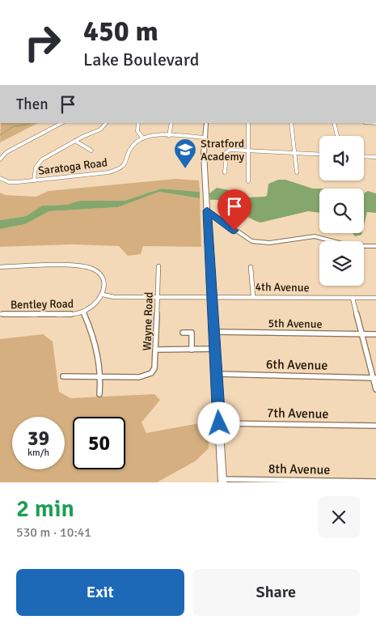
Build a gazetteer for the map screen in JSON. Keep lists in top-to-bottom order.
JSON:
{
  "streets": {
    "street": [
      "Saratoga Road",
      "4th Avenue",
      "Bentley Road",
      "Wayne Road",
      "5th Avenue",
      "6th Avenue",
      "7th Avenue",
      "8th Avenue"
    ]
  },
  "crossings": [
    ["4th Avenue", "Bentley Road"],
    ["4th Avenue", "Wayne Road"]
  ],
  "places": {
    "school or university": ["Stratford Academy"]
  },
  "page": {
    "turn": ["450 m", "Lake Boulevard"],
    "then": "Then",
    "speed": "39 km/h",
    "limit": "50",
    "heading": ["2 min", "530 m · 10:41"],
    "buttons": ["Exit", "Share"]
  }
}
